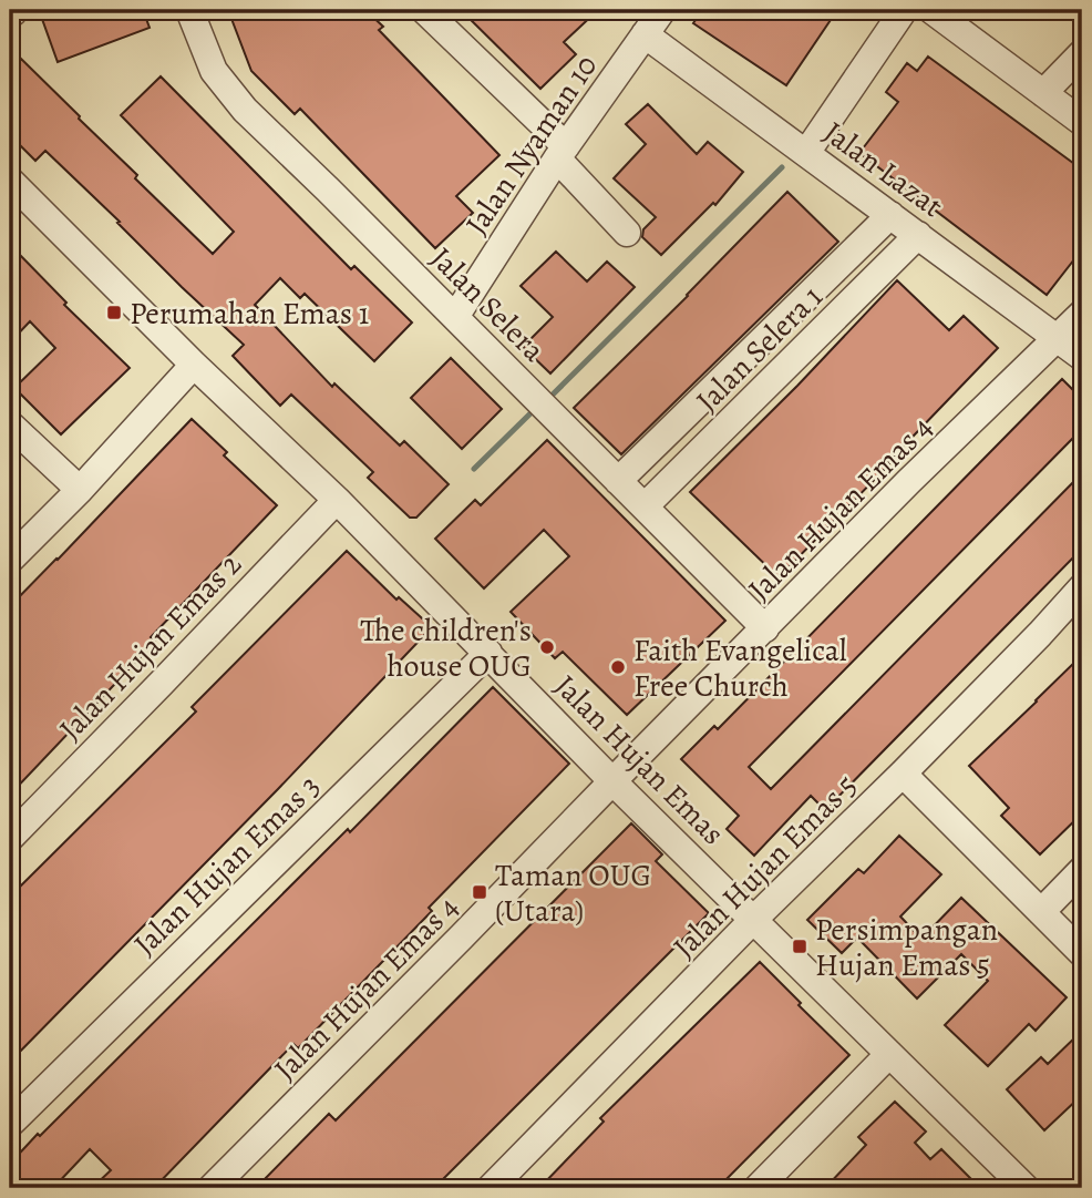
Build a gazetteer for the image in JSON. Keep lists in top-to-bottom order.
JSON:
{
  "streets": {
    "street": [
      "Jalan Nyaman 10",
      "Jalan Lazat",
      "Jalan Selera",
      "Jalan Selera 1",
      "Jalan Hujan Emas 4",
      "Jalan Hujan Emas 2",
      "Jalan Hujan Emas",
      "Jalan Hujan Emas 3",
      "Jalan Hujan Emas 5"
    ]
  },
  "crossings": [
    ["Jalan Nyaman 10", "Jalan Lazat"],
    ["Jalan Nyaman 10", "Jalan Selera"],
    ["Jalan Lazat", "Jalan Selera 1"],
    ["Jalan Lazat", "Jalan Hujan Emas 4"],
    ["Jalan Selera", "Jalan Selera 1"],
    ["Jalan Selera", "Jalan Hujan Emas 4"],
    ["Jalan Hujan Emas 4", "Jalan Hujan Emas"],
    ["Jalan Hujan Emas 2", "Jalan Hujan Emas"],
    ["Jalan Hujan Emas", "Jalan Hujan Emas 3"],
    ["Jalan Hujan Emas", "Jalan Hujan Emas 5"]
  ],
  "places": {
    "transit": ["Perumahan Emas 1", "Taman OUG (Utara)", "Persimpangan Hujan Emas 5"],
    "other": ["The children's house OUG", "Faith Evangelical Free Church"]
  }
}
